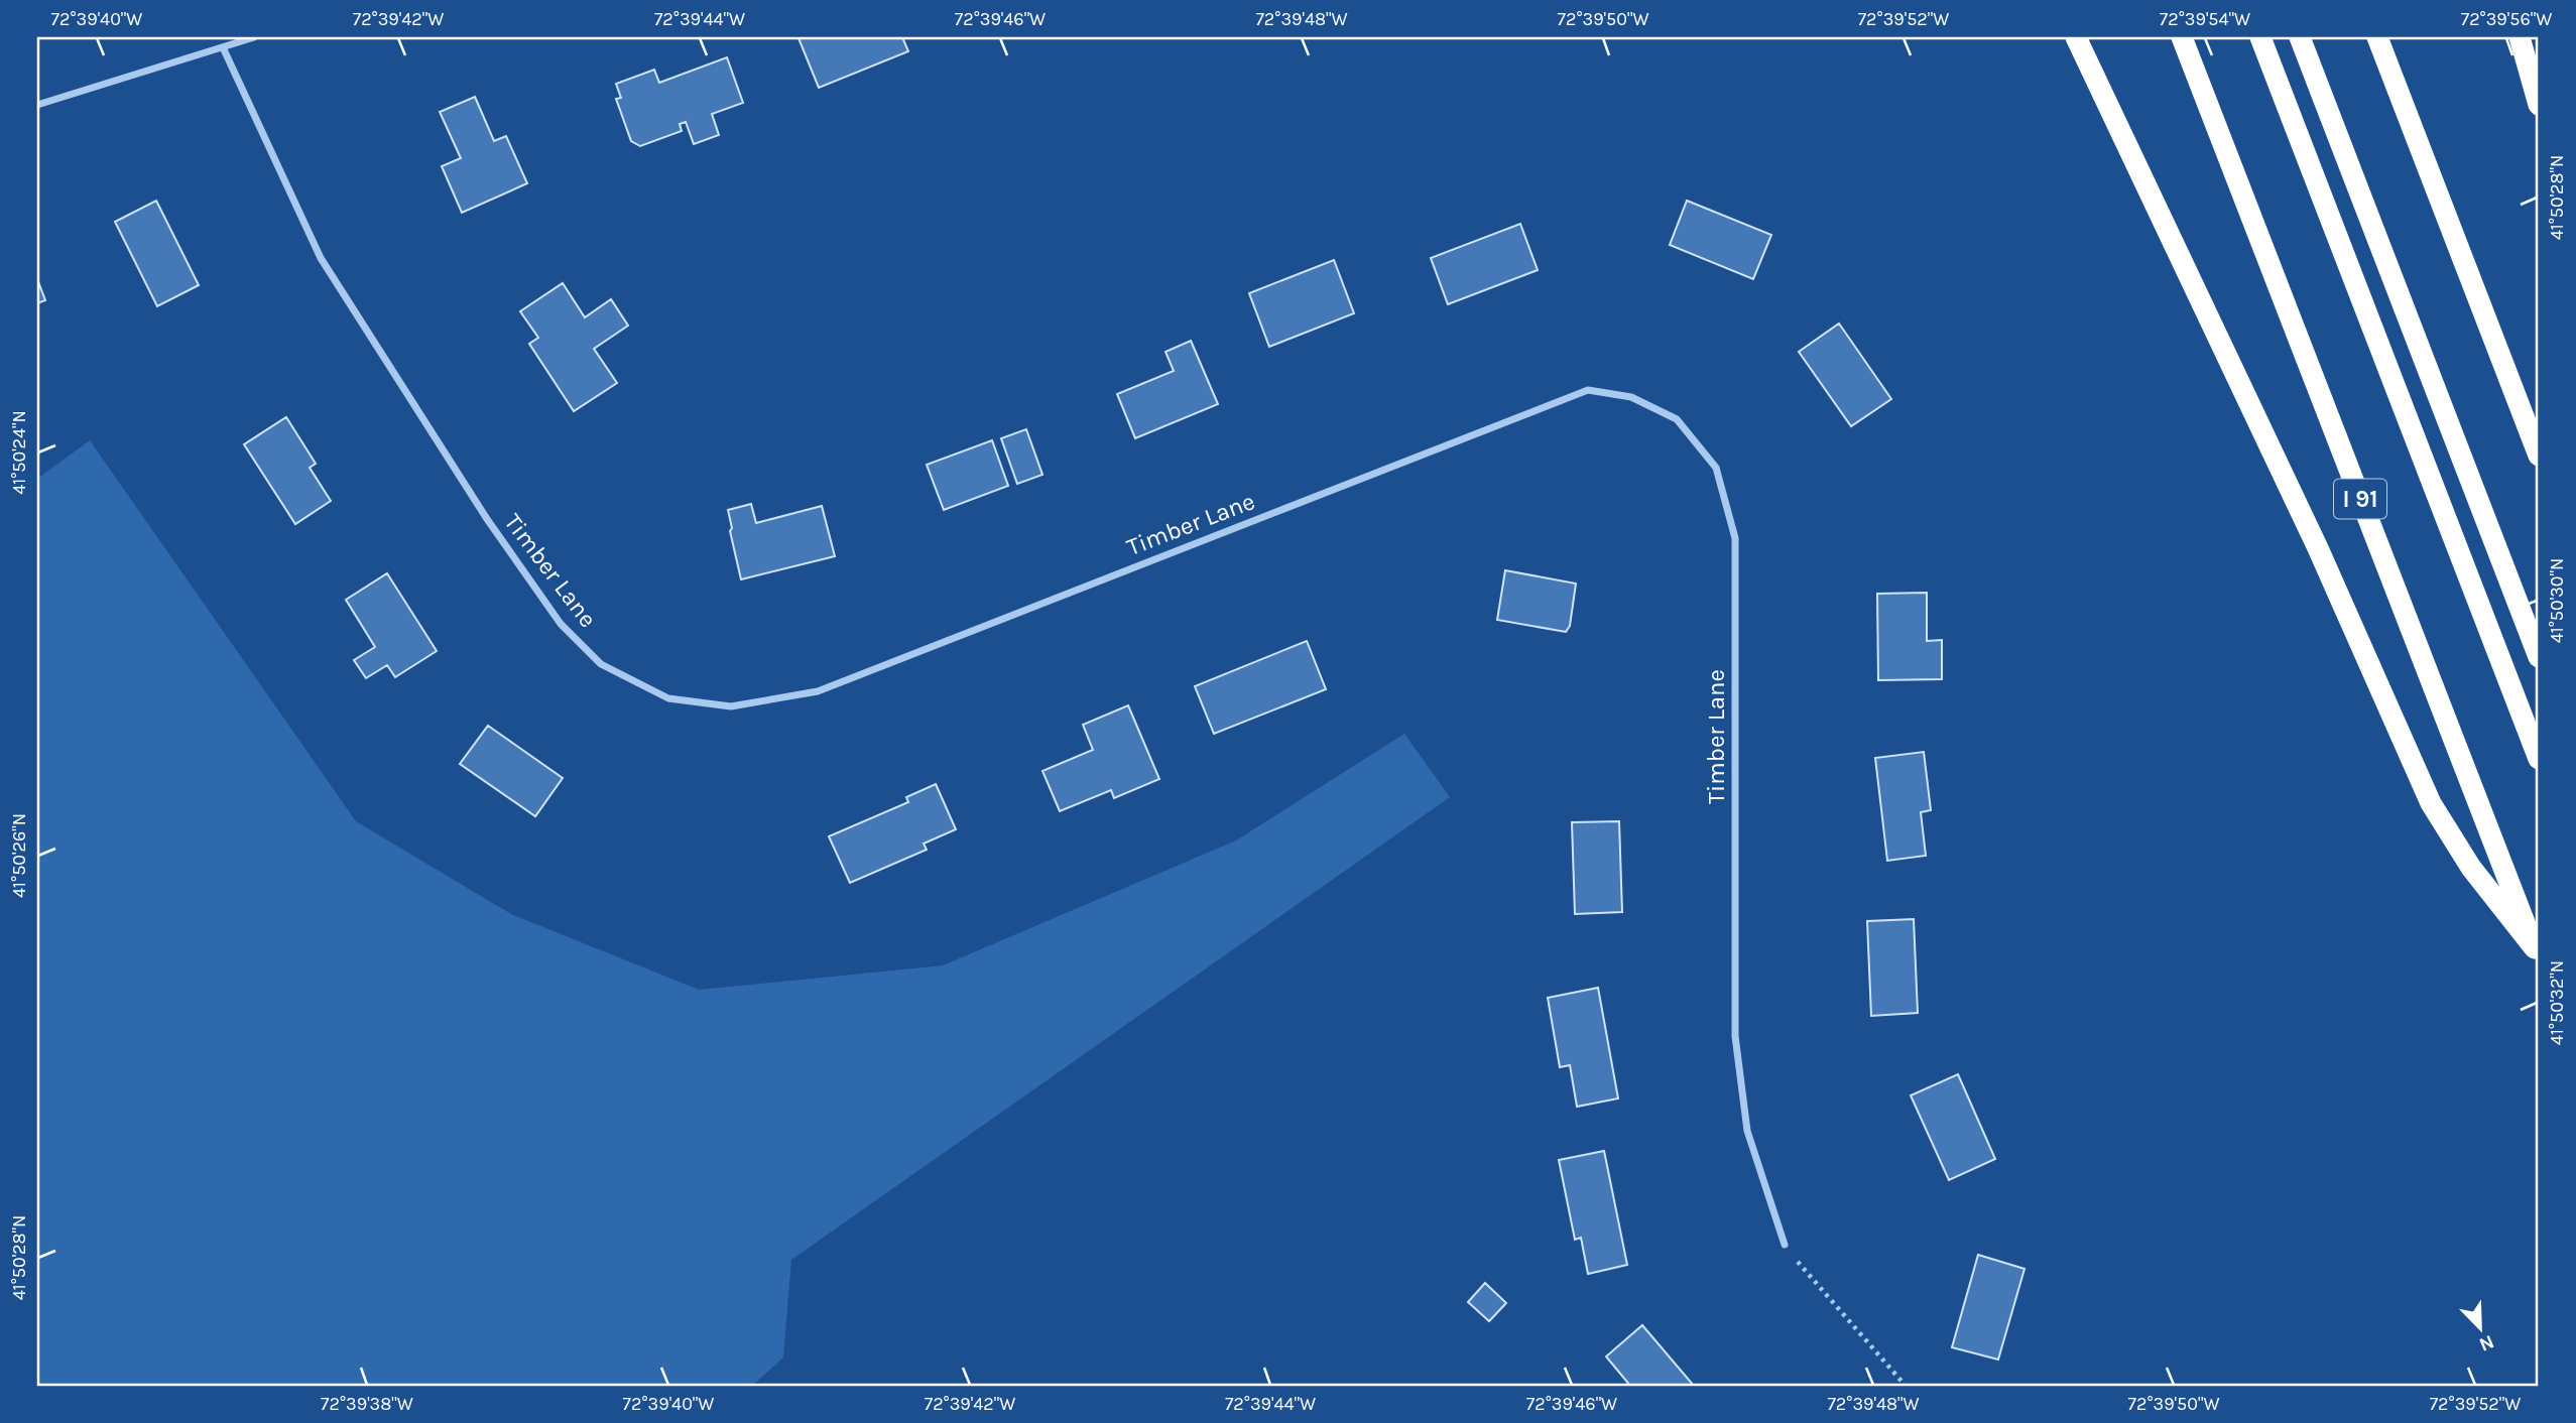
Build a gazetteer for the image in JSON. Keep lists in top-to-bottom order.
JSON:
{
  "streets": {
    "highway": ["I 91"],
    "street": ["Timber Lane"]
  },
  "north": "bottom right",
  "coordinates": [
    "72°39'40\"W",
    "72°39'42\"W",
    "72°39'44\"W",
    "72°39'46\"W",
    "72°39'48\"W",
    "72°39'50\"W",
    "72°39'52\"W",
    "72°39'54\"W",
    "72°39'56\"W",
    "41°50'28\"N",
    "41°50'24\"N",
    "41°50'30\"N",
    "41°50'26\"N",
    "41°50'32\"N",
    "72°39'38\"W"
  ]
}
